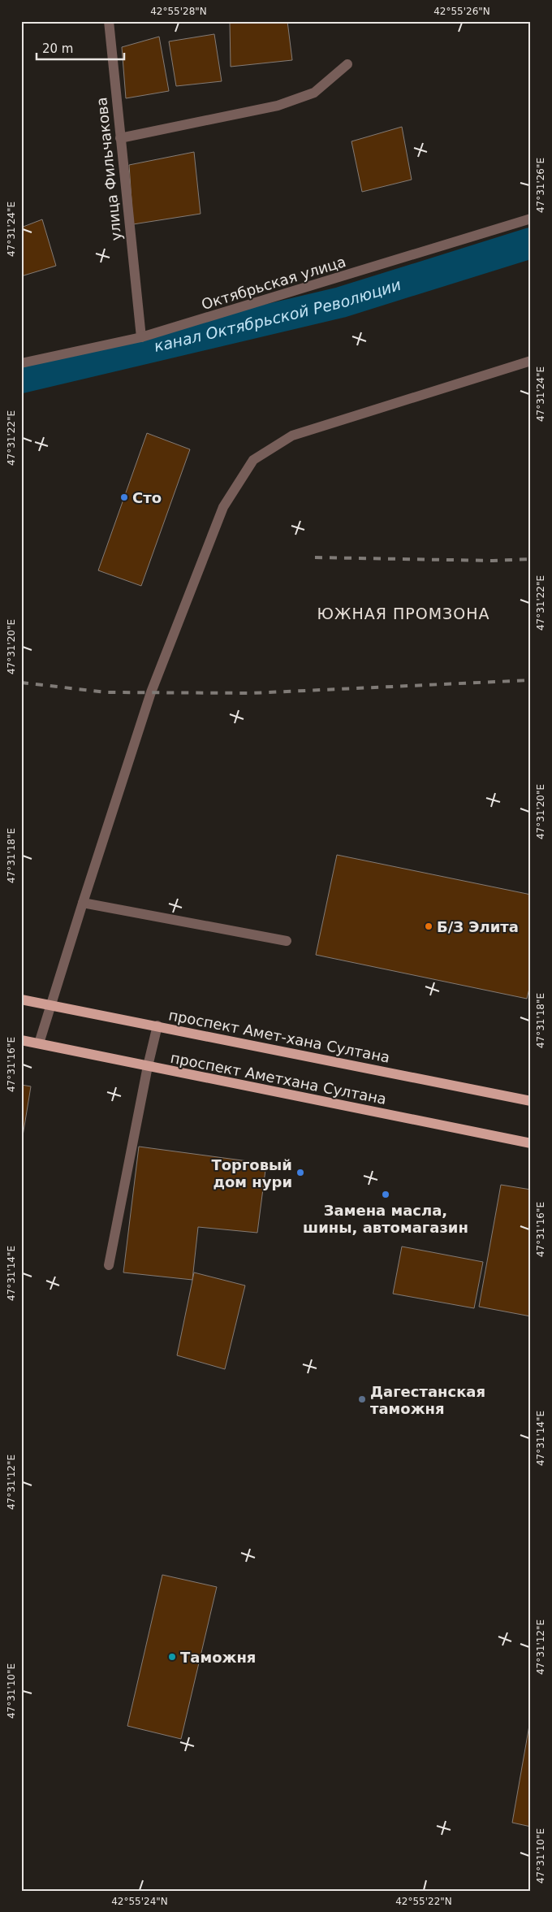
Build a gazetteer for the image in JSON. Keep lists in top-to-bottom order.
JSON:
{
  "streets": {
    "main road": ["проспект Амет-хана Султана", "проспект Аметхана Султана"],
    "street": ["улица Фильчакова", "Октябрьская улица"]
  },
  "crossings": [
    ["улица Фильчакова", "Октябрьская улица"]
  ],
  "districts": ["ЮЖНАЯ ПРОМЗОНА"],
  "water": ["канал Октябрьской Революции"],
  "places": [
    "Сто",
    "Б/З Элита",
    "Торговый дом нури",
    "Замена масла, шины, автомагазин",
    "Дагестанская таможня",
    "Таможня"
  ],
  "scale_bar": "20 m",
  "coordinates": [
    "42°55'28\"N",
    "42°55'26\"N",
    "47°31'26\"E",
    "47°31'24\"E",
    "47°31'22\"E",
    "47°31'20\"E",
    "47°31'18\"E",
    "47°31'16\"E",
    "47°31'14\"E",
    "47°31'12\"E",
    "47°31'10\"E",
    "42°55'24\"N",
    "42°55'22\"N"
  ]
}
